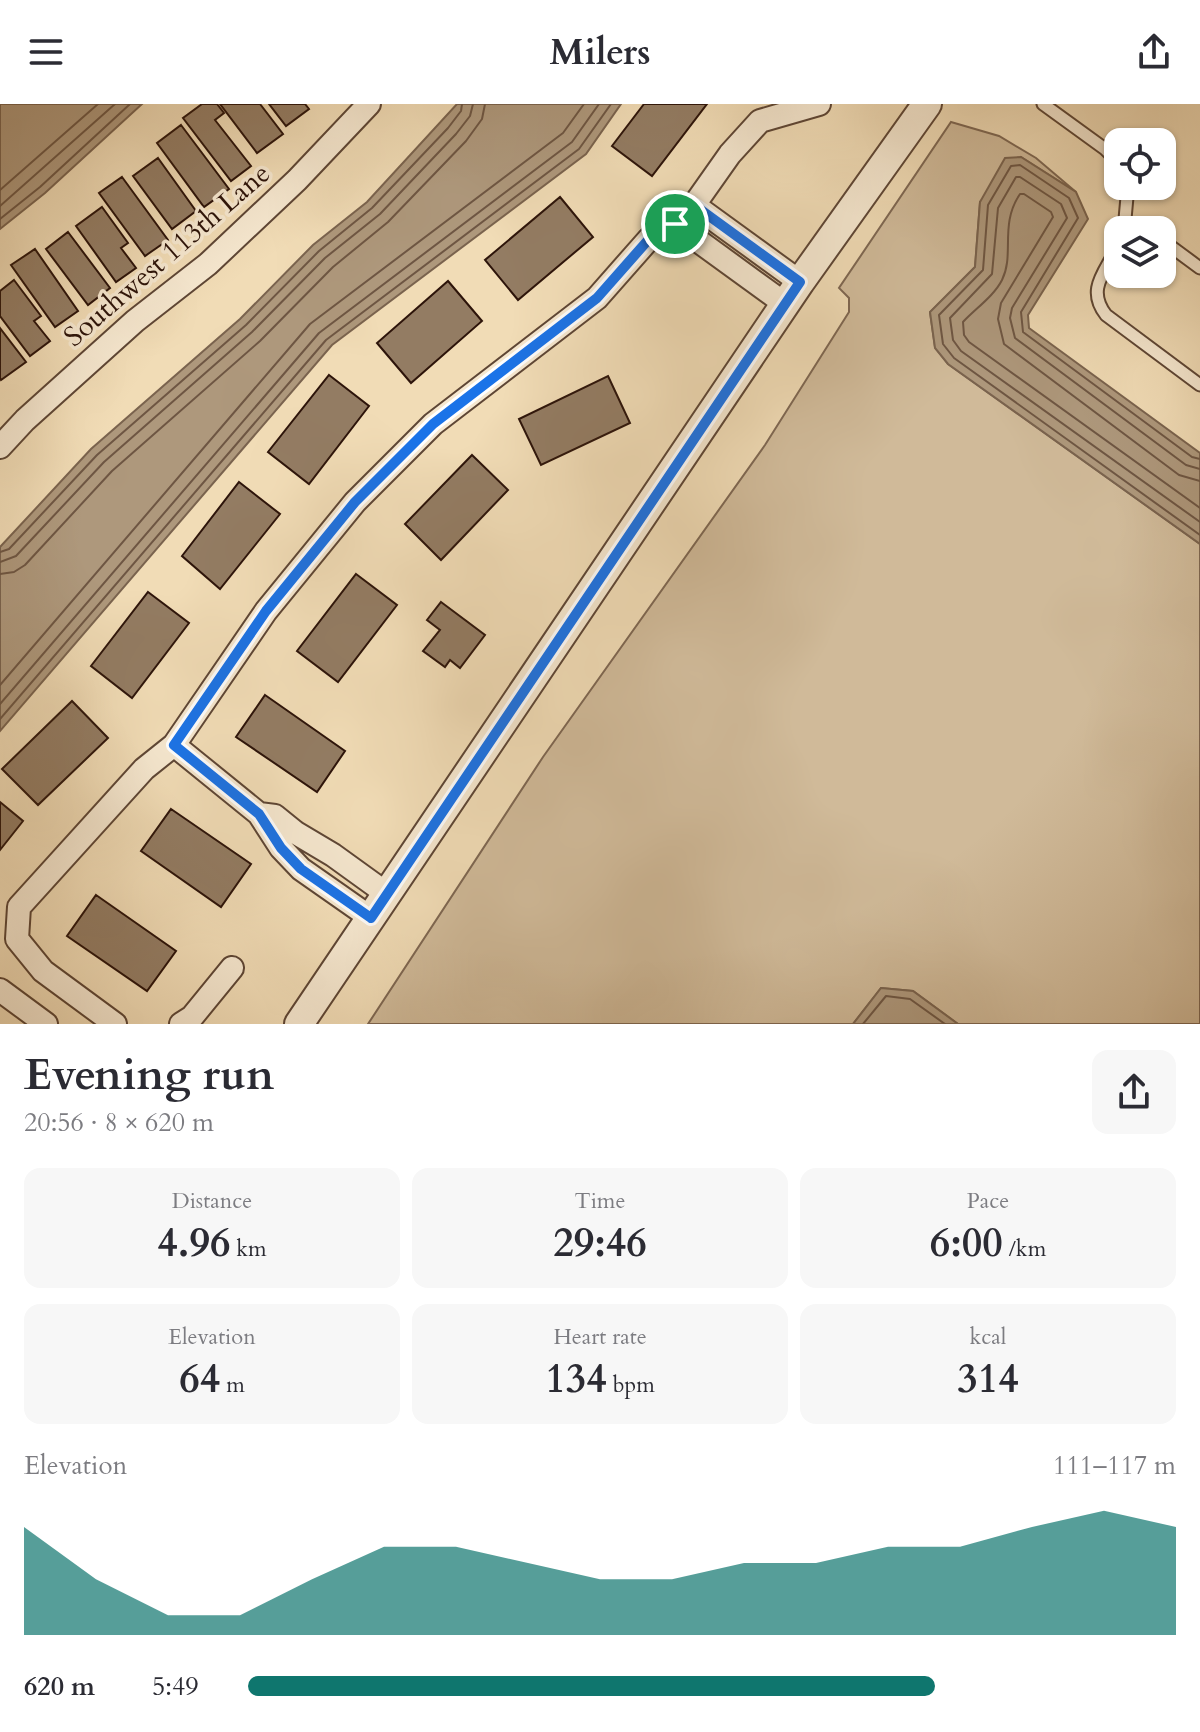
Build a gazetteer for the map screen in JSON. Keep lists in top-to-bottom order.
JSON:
{
  "streets": {
    "street": ["Southwest 113th Lane"]
  },
  "page": {
    "header": "Milers",
    "heading": ["Evening run", "20:56 · 8 × 620 m"],
    "stats": [
      ["Distance", "4.96 km"],
      ["Time", "29:46"],
      ["Pace", "6:00 /km"],
      ["Elevation", "64 m"],
      ["Heart rate", "134 bpm"],
      ["kcal", "314"]
    ],
    "chart": ["Elevation", "111–117 m"],
    "list": [
      {
        "name": "620 m",
        "note": "5:49"
      }
    ]
  }
}
